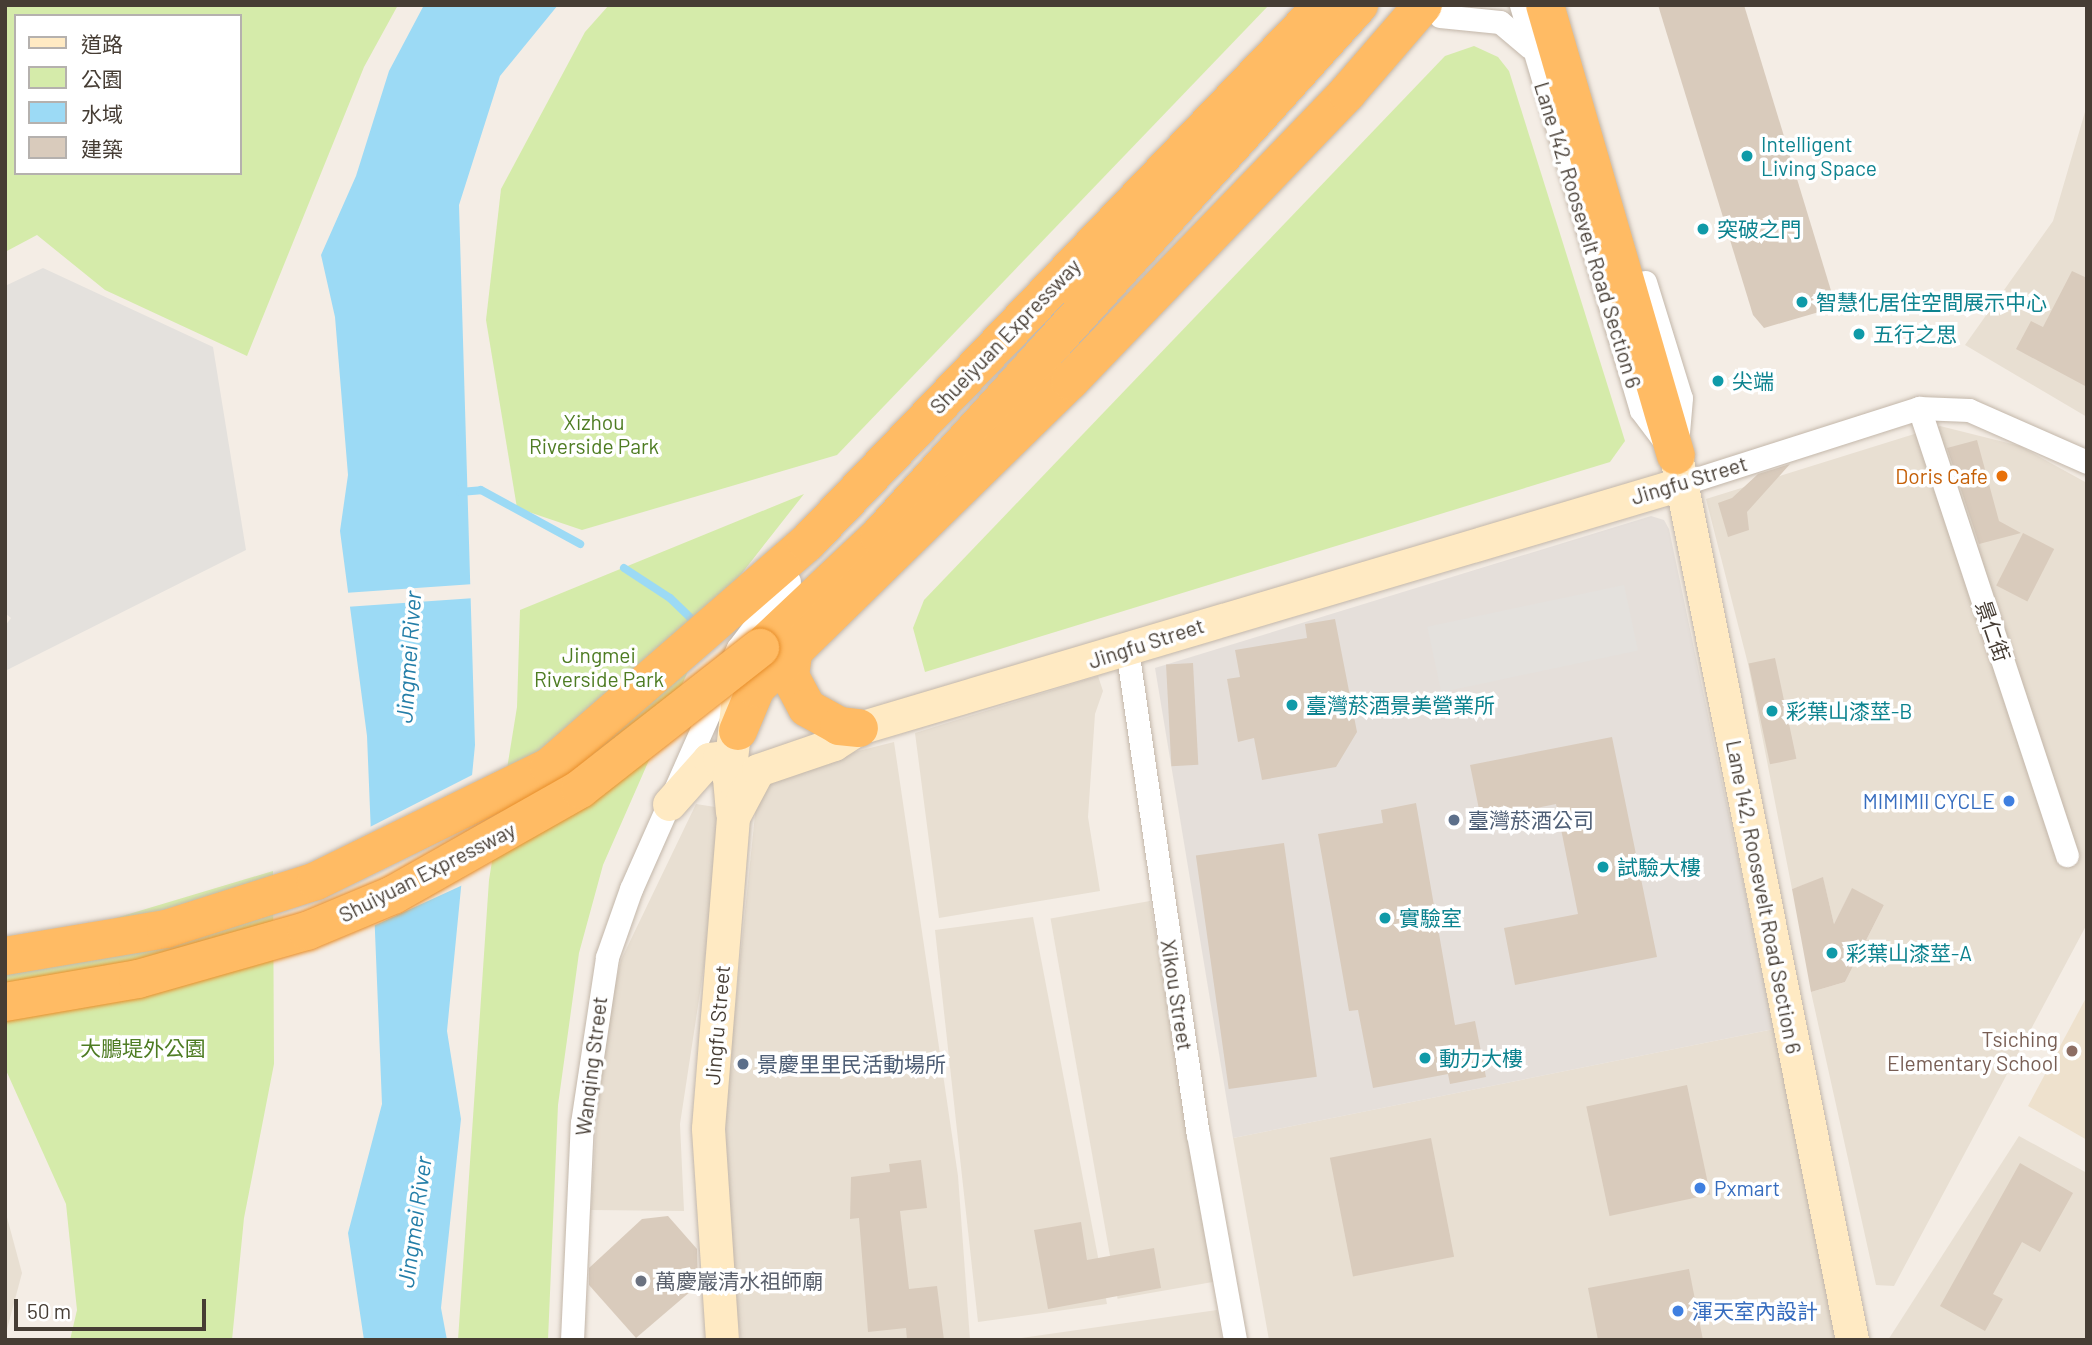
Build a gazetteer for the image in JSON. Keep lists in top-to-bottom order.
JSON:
{
  "streets": {
    "highway": ["Shuiyuan Expressway"],
    "street": [
      "Lane 142, Roosevelt Road Section 6",
      "Jingfu Street",
      "景仁街",
      "Xikou Street",
      "Wanqing Street"
    ]
  },
  "crossings": [
    ["Lane 142, Roosevelt Road Section 6", "Jingfu Street"],
    ["Jingfu Street", "景仁街"],
    ["Jingfu Street", "Xikou Street"]
  ],
  "water": ["Jingmei River"],
  "parks": ["Xizhou Riverside Park", "Jingmei Riverside Park", "大鵬堤外公園"],
  "places": [
    "Intelligent Living Space",
    "突破之門",
    "智慧化居住空間展示中心",
    "五行之思",
    "尖端",
    "Doris Cafe",
    "臺灣菸酒景美營業所",
    "彩葉山漆莖-B",
    "MIMIMII CYCLE",
    "臺灣菸酒公司",
    "試驗大樓",
    "實驗室",
    "彩葉山漆莖-A",
    "Tsiching Elementary School",
    "動力大樓",
    "景慶里里民活動場所",
    "Pxmart",
    "萬慶巖清水祖師廟",
    "渾天室內設計"
  ],
  "legend": [
    "道路",
    "公園",
    "水域",
    "建築"
  ],
  "scale_bar": "50 m"
}
